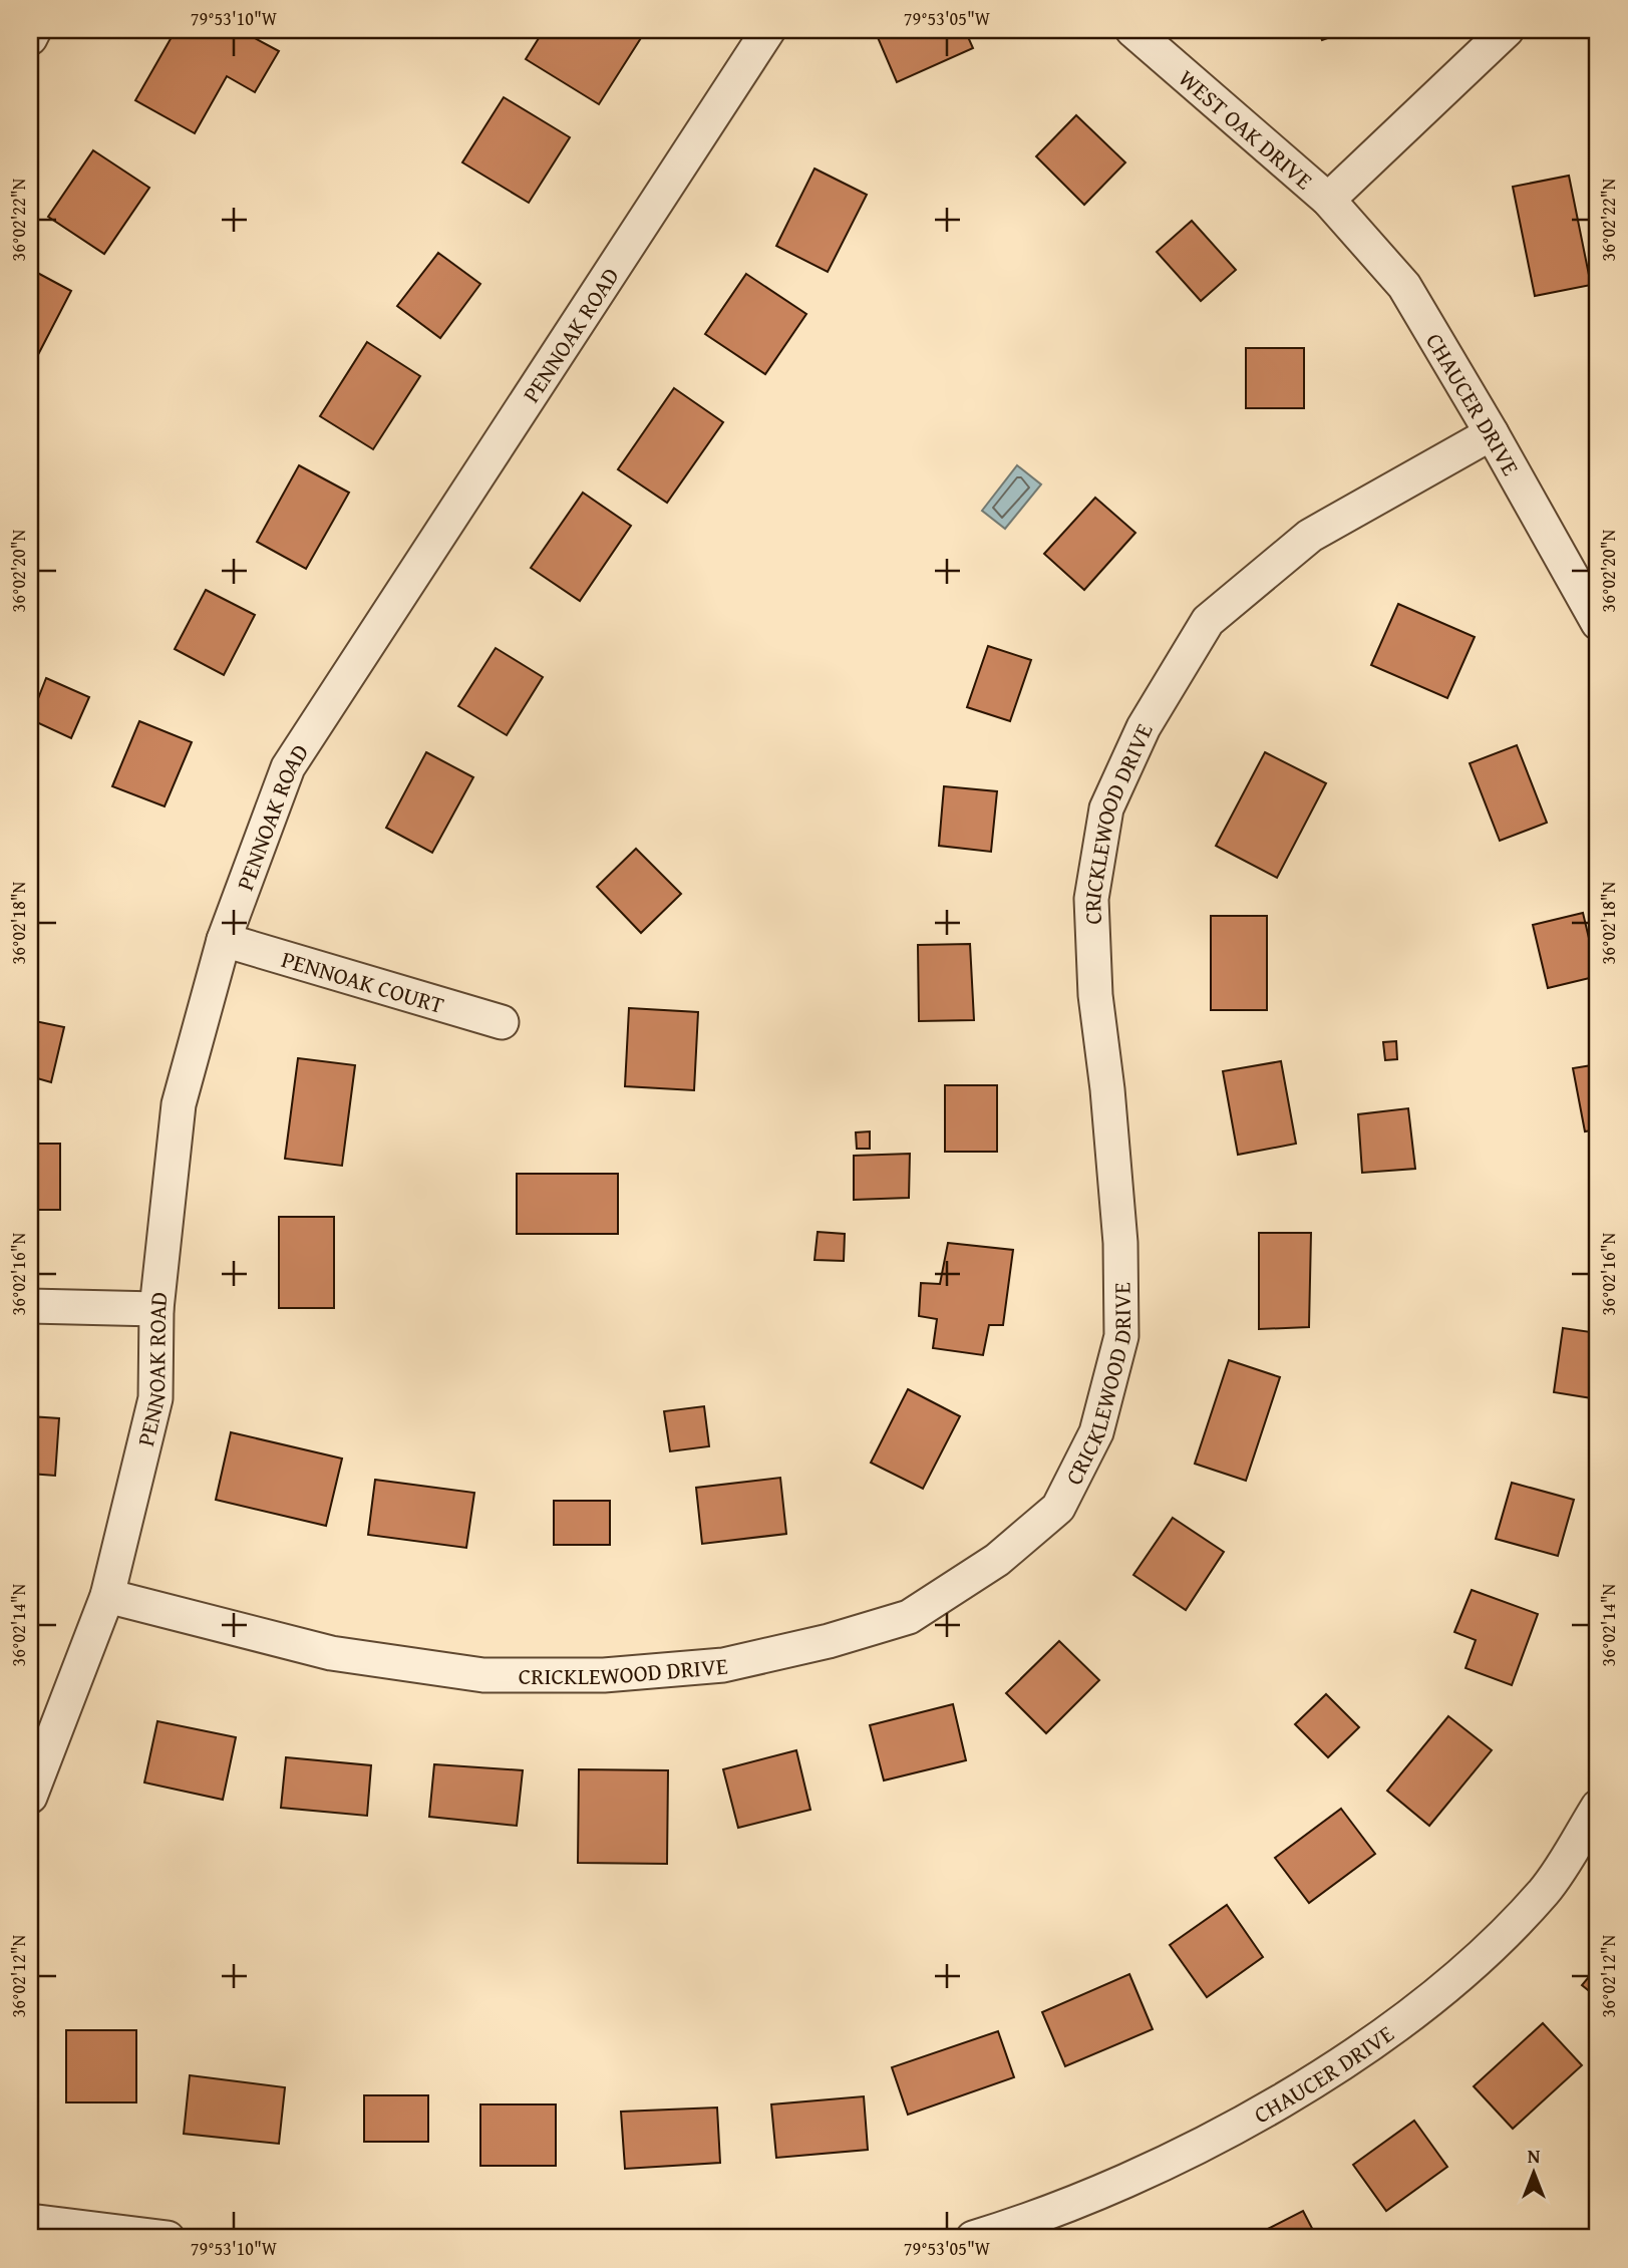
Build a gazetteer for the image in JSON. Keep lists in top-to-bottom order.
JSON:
{
  "streets": {
    "street": [
      "WEST OAK DRIVE",
      "PENNOAK ROAD",
      "CHAUCER DRIVE",
      "CRICKLEWOOD DRIVE",
      "PENNOAK COURT"
    ]
  },
  "crossings": [
    ["WEST OAK DRIVE", "CHAUCER DRIVE"],
    ["PENNOAK ROAD", "CRICKLEWOOD DRIVE"],
    ["PENNOAK ROAD", "PENNOAK COURT"],
    ["CHAUCER DRIVE", "CRICKLEWOOD DRIVE"]
  ],
  "north": "top",
  "coordinates": [
    "79°53'10\"W",
    "79°53'05\"W",
    "36°02'22\"N",
    "36°02'20\"N",
    "36°02'18\"N",
    "36°02'16\"N",
    "36°02'14\"N",
    "36°02'12\"N"
  ]
}
